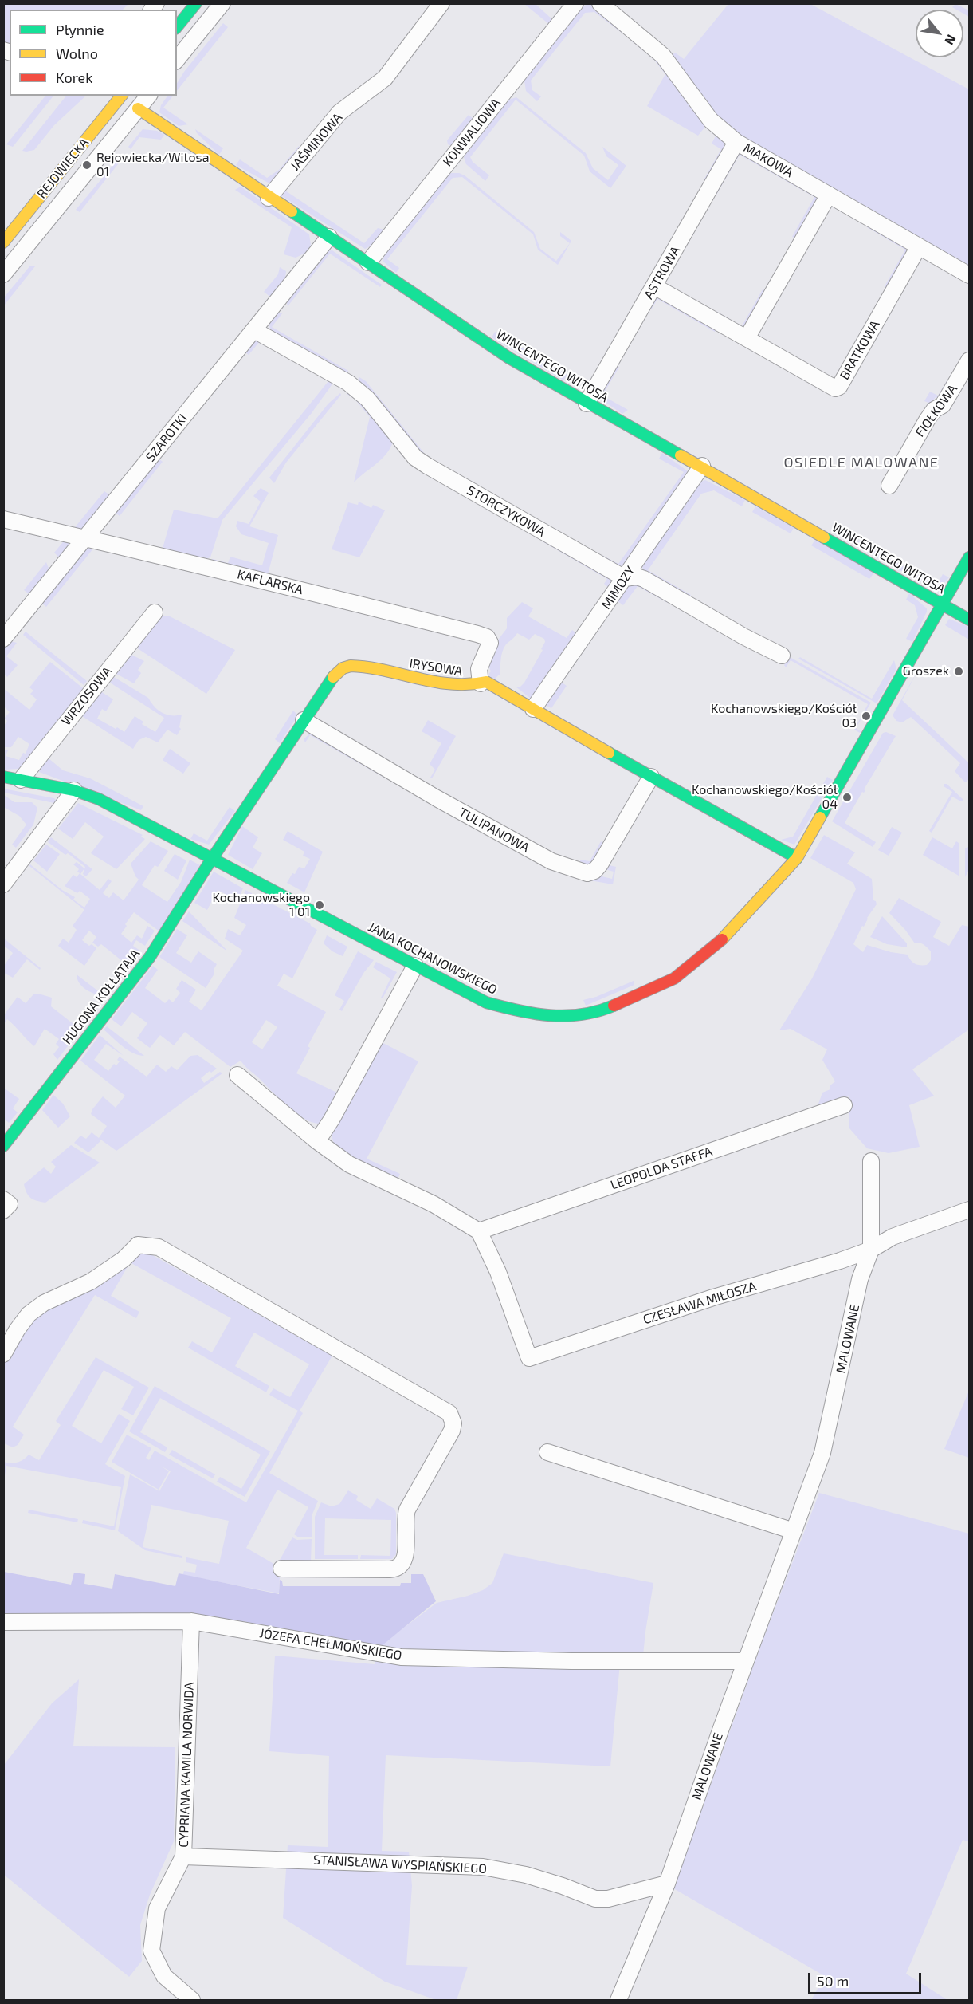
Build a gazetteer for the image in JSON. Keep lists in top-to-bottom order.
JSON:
{
  "streets": {
    "main road": [
      "REJOWIECKA",
      "WINCENTEGO WITOSA",
      "IRYSOWA",
      "JANA KOCHANOWSKIEGO",
      "HUGONA KOŁŁĄTAJA"
    ],
    "street": [
      "KONWALIOWA",
      "JAŚMINOWA",
      "MAKOWA",
      "ASTROWA",
      "BRATKOWA",
      "FIOŁKOWA",
      "SZAROTKI",
      "STORCZYKOWA",
      "KAFLARSKA",
      "MIMOZY",
      "WRZOSOWA",
      "TULIPANOWA",
      "LEOPOLDA STAFFA",
      "CZESŁAWA MIŁOSZA",
      "MALOWANE",
      "JÓZEFA CHEŁMOŃSKIEGO",
      "CYPRIANA KAMILA NORWIDA",
      "STANISŁAWA WYSPIAŃSKIEGO"
    ]
  },
  "crossings": [
    ["KONWALIOWA", "WINCENTEGO WITOSA"],
    ["JAŚMINOWA", "WINCENTEGO WITOSA"],
    ["MAKOWA", "ASTROWA"],
    ["MAKOWA", "BRATKOWA"],
    ["ASTROWA", "BRATKOWA"],
    ["ASTROWA", "WINCENTEGO WITOSA"],
    ["WINCENTEGO WITOSA", "SZAROTKI"],
    ["WINCENTEGO WITOSA", "MIMOZY"],
    ["WINCENTEGO WITOSA", "JANA KOCHANOWSKIEGO"],
    ["SZAROTKI", "STORCZYKOWA"],
    ["SZAROTKI", "KAFLARSKA"],
    ["STORCZYKOWA", "MIMOZY"],
    ["KAFLARSKA", "IRYSOWA"],
    ["MIMOZY", "IRYSOWA"],
    ["IRYSOWA", "TULIPANOWA"],
    ["IRYSOWA", "JANA KOCHANOWSKIEGO"],
    ["IRYSOWA", "HUGONA KOŁŁĄTAJA"],
    ["WRZOSOWA", "JANA KOCHANOWSKIEGO"],
    ["JANA KOCHANOWSKIEGO", "HUGONA KOŁŁĄTAJA"],
    ["LEOPOLDA STAFFA", "CZESŁAWA MIŁOSZA"],
    ["CZESŁAWA MIŁOSZA", "MALOWANE"],
    ["MALOWANE", "JÓZEFA CHEŁMOŃSKIEGO"],
    ["MALOWANE", "STANISŁAWA WYSPIAŃSKIEGO"],
    ["JÓZEFA CHEŁMOŃSKIEGO", "CYPRIANA KAMILA NORWIDA"],
    ["CYPRIANA KAMILA NORWIDA", "STANISŁAWA WYSPIAŃSKIEGO"]
  ],
  "districts": ["OSIEDLE MALOWANE"],
  "places": [
    "Rejowiecka/Witosa 01",
    "Groszek",
    "Kochanowskiego/Kościół 03",
    "Kochanowskiego/Kościół 04",
    "Kochanowskiego 1 01"
  ],
  "legend": ["Płynnie", "Wolno", "Korek"],
  "scale_bar": "50 m",
  "north": "bottom right"
}
